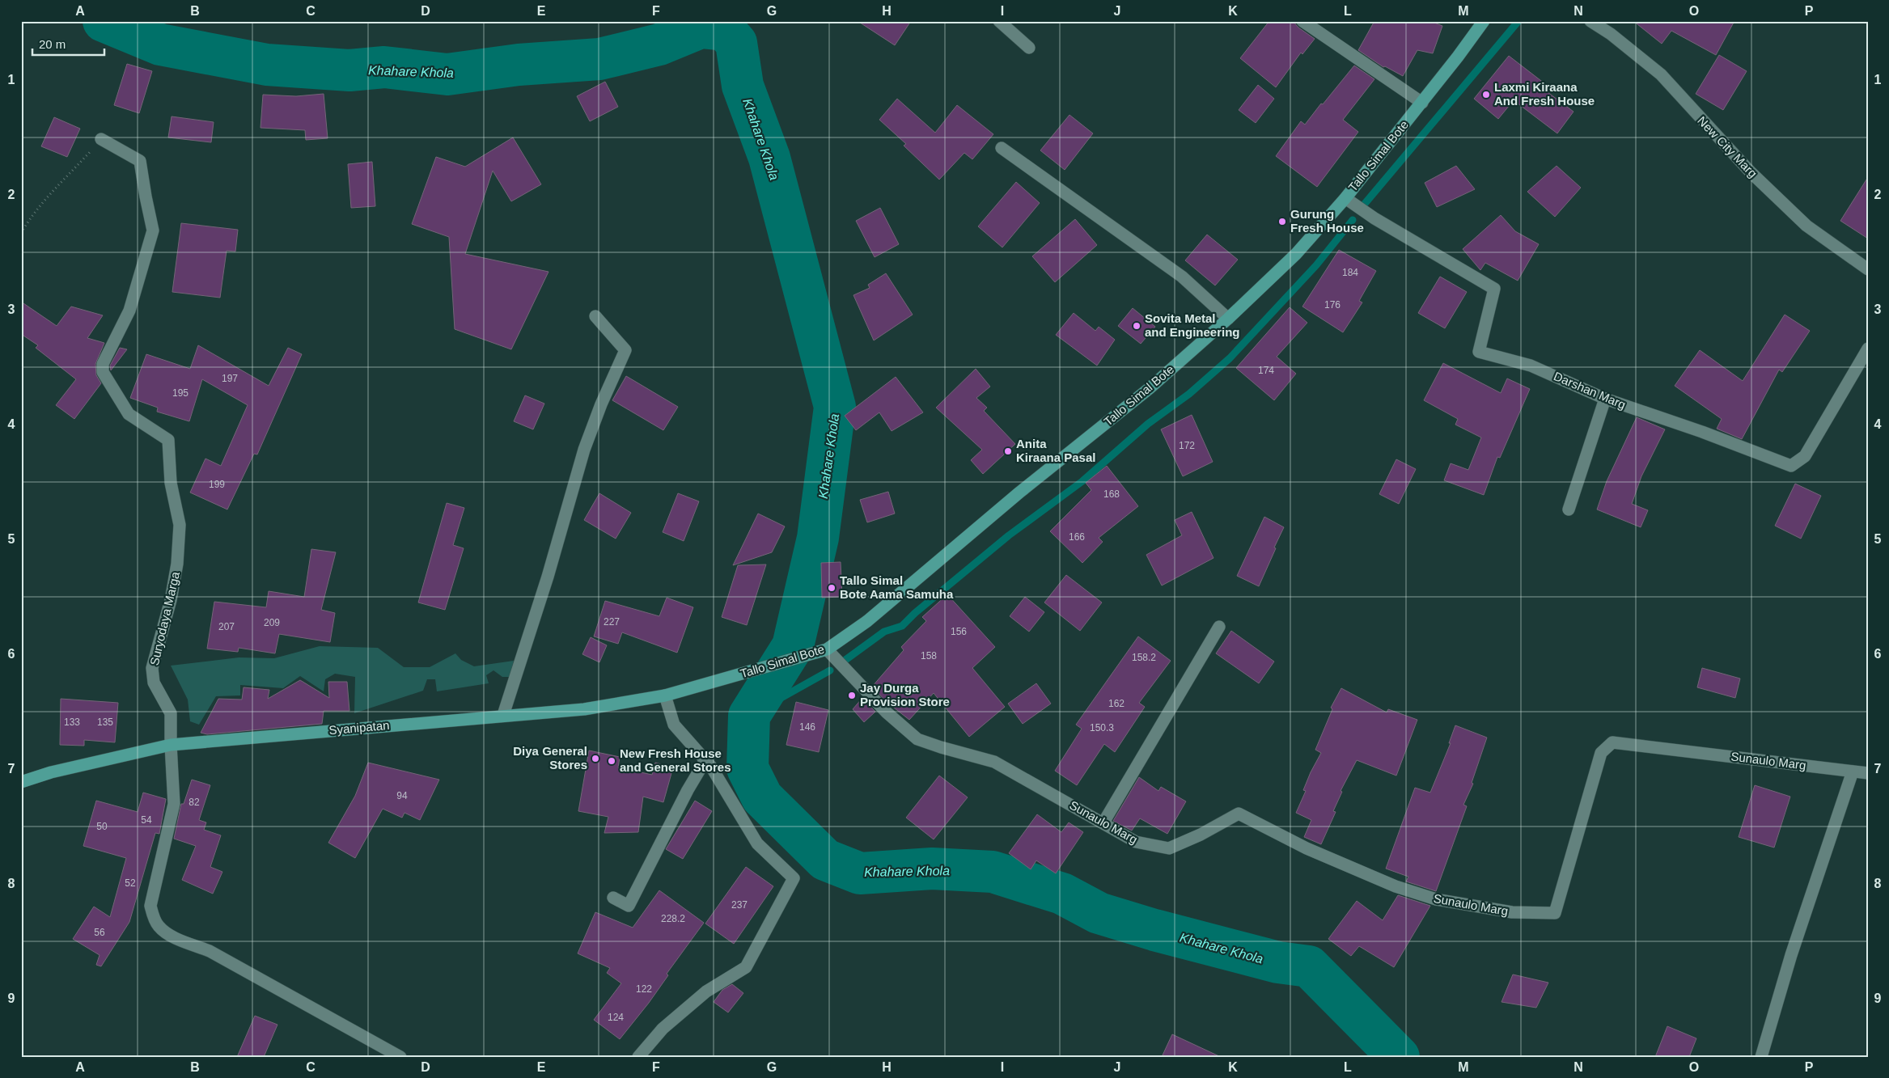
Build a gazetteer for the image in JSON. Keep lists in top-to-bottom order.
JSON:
{
  "streets": {
    "main road": ["Tallo Simal Bote", "Syanipatan"],
    "street": [
      "New City Marg",
      "Darshan Marg",
      "Suryodaya Marga",
      "Sunaulo Marg"
    ]
  },
  "crossings": [
    ["Tallo Simal Bote", "Darshan Marg"],
    ["Tallo Simal Bote", "Syanipatan"],
    ["Tallo Simal Bote", "Sunaulo Marg"],
    ["Suryodaya Marga", "Syanipatan"]
  ],
  "water": ["Khahare Khola"],
  "places": [
    "Laxmi Kiraana And Fresh House",
    "Gurung Fresh House",
    "Sovita Metal and Engineering",
    "Anita Kiraana Pasal",
    "Tallo Simal Bote Aama Samuha",
    "Jay Durga Provision Store",
    "Diya General Stores",
    "New Fresh House and General Stores"
  ],
  "house_numbers": [
    "184",
    "176",
    "174",
    "197",
    "195",
    "172",
    "199",
    "168",
    "166",
    "227",
    "209",
    "207",
    "156",
    "158",
    "158.2",
    "162",
    "133",
    "135",
    "146",
    "150.3",
    "94",
    "82",
    "54",
    "50",
    "52",
    "237",
    "228.2",
    "56",
    "122",
    "124"
  ],
  "scale_bar": "20 m",
  "grid": {
    "columns": [
      "A",
      "B",
      "C",
      "D",
      "E",
      "F",
      "G",
      "H",
      "I",
      "J",
      "K",
      "L",
      "M",
      "N",
      "O",
      "P"
    ],
    "rows": [
      "1",
      "2",
      "3",
      "4",
      "5",
      "6",
      "7",
      "8",
      "9"
    ]
  }
}
